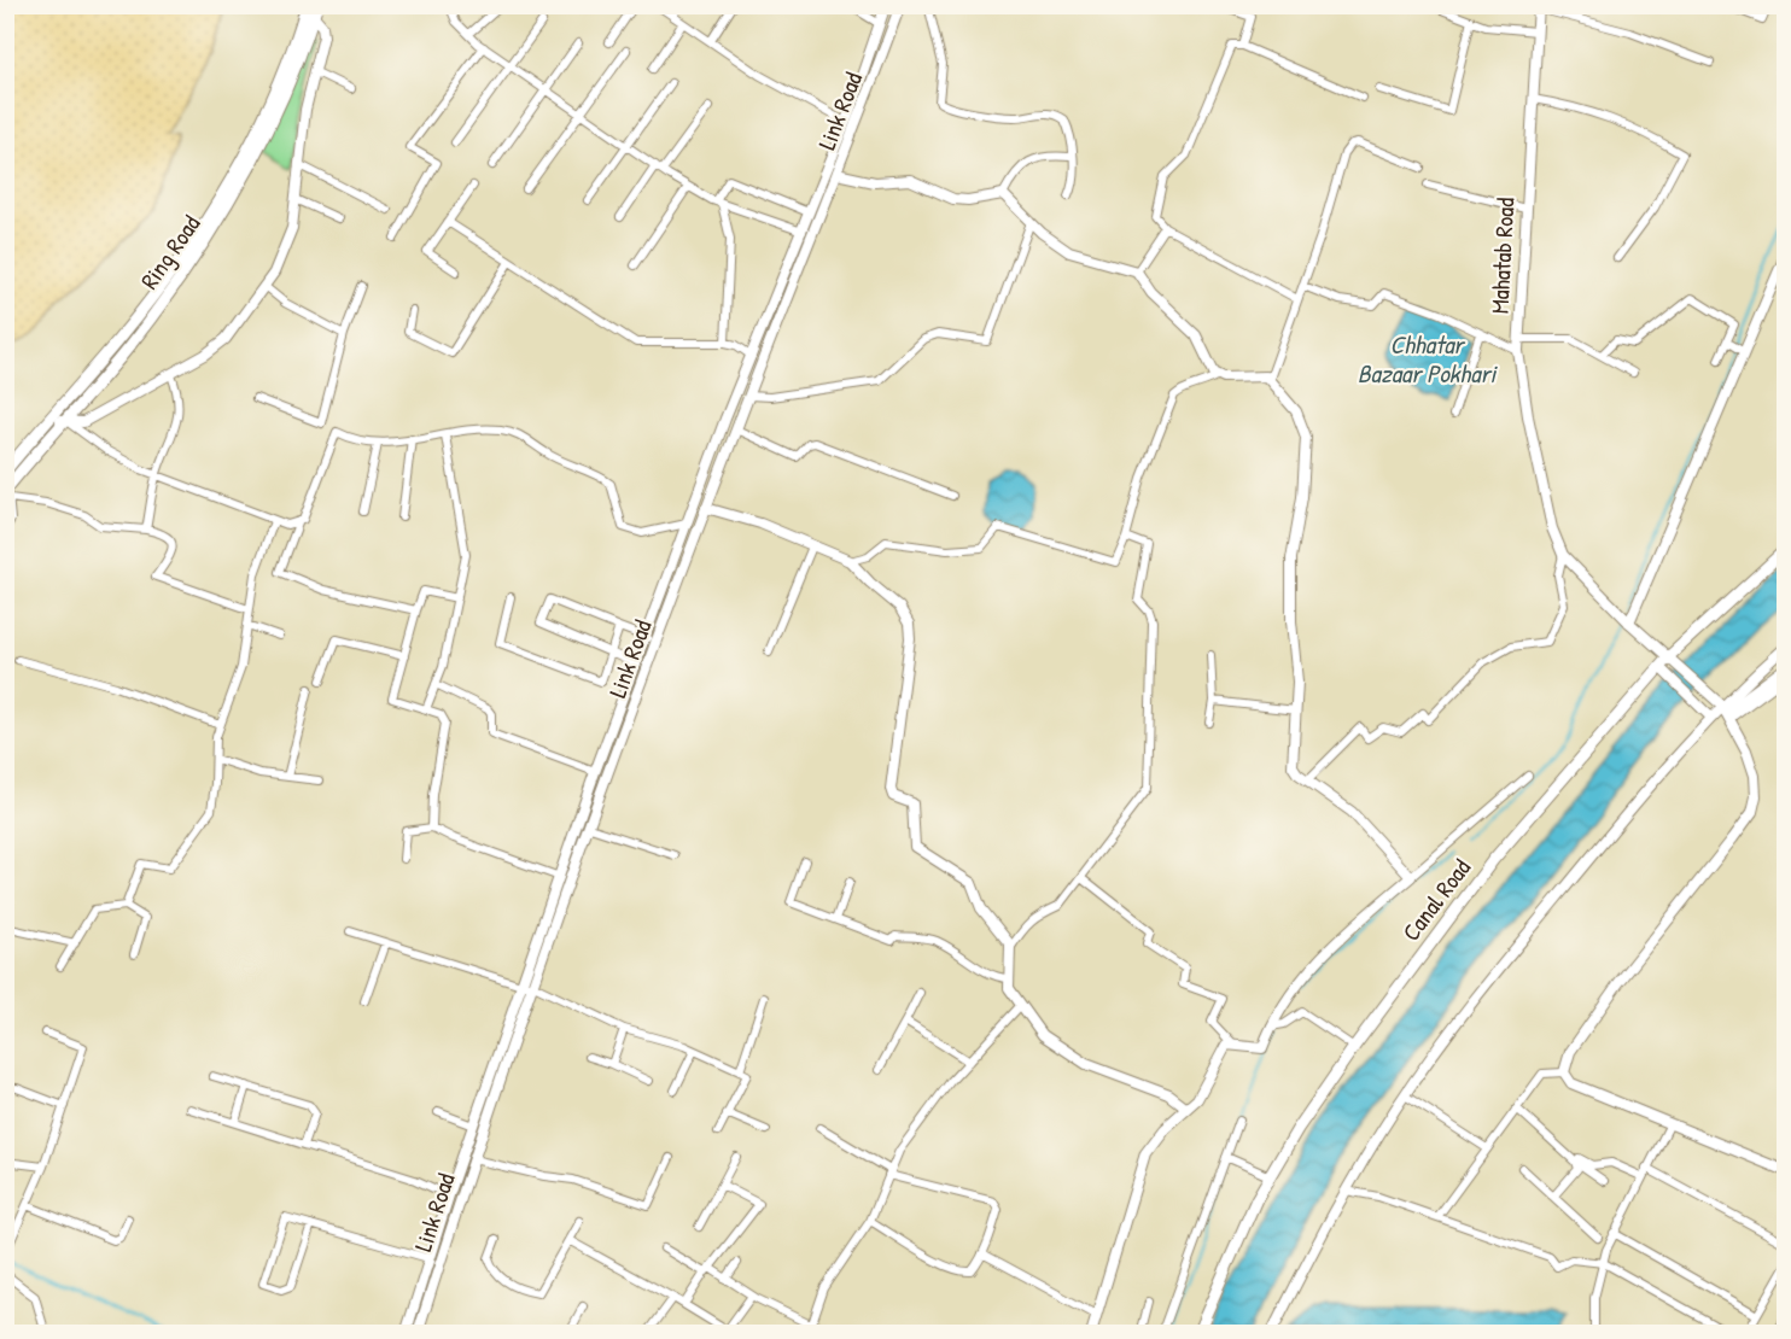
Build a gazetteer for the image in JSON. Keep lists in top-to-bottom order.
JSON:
{
  "streets": {
    "main road": [
      "Link Road",
      "Ring Road",
      "Mahatab Road",
      "Canal Road"
    ]
  },
  "crossings": [
    ["Mahatab Road", "Canal Road"]
  ],
  "water": ["Chhatar Bazaar Pokhari"]
}
